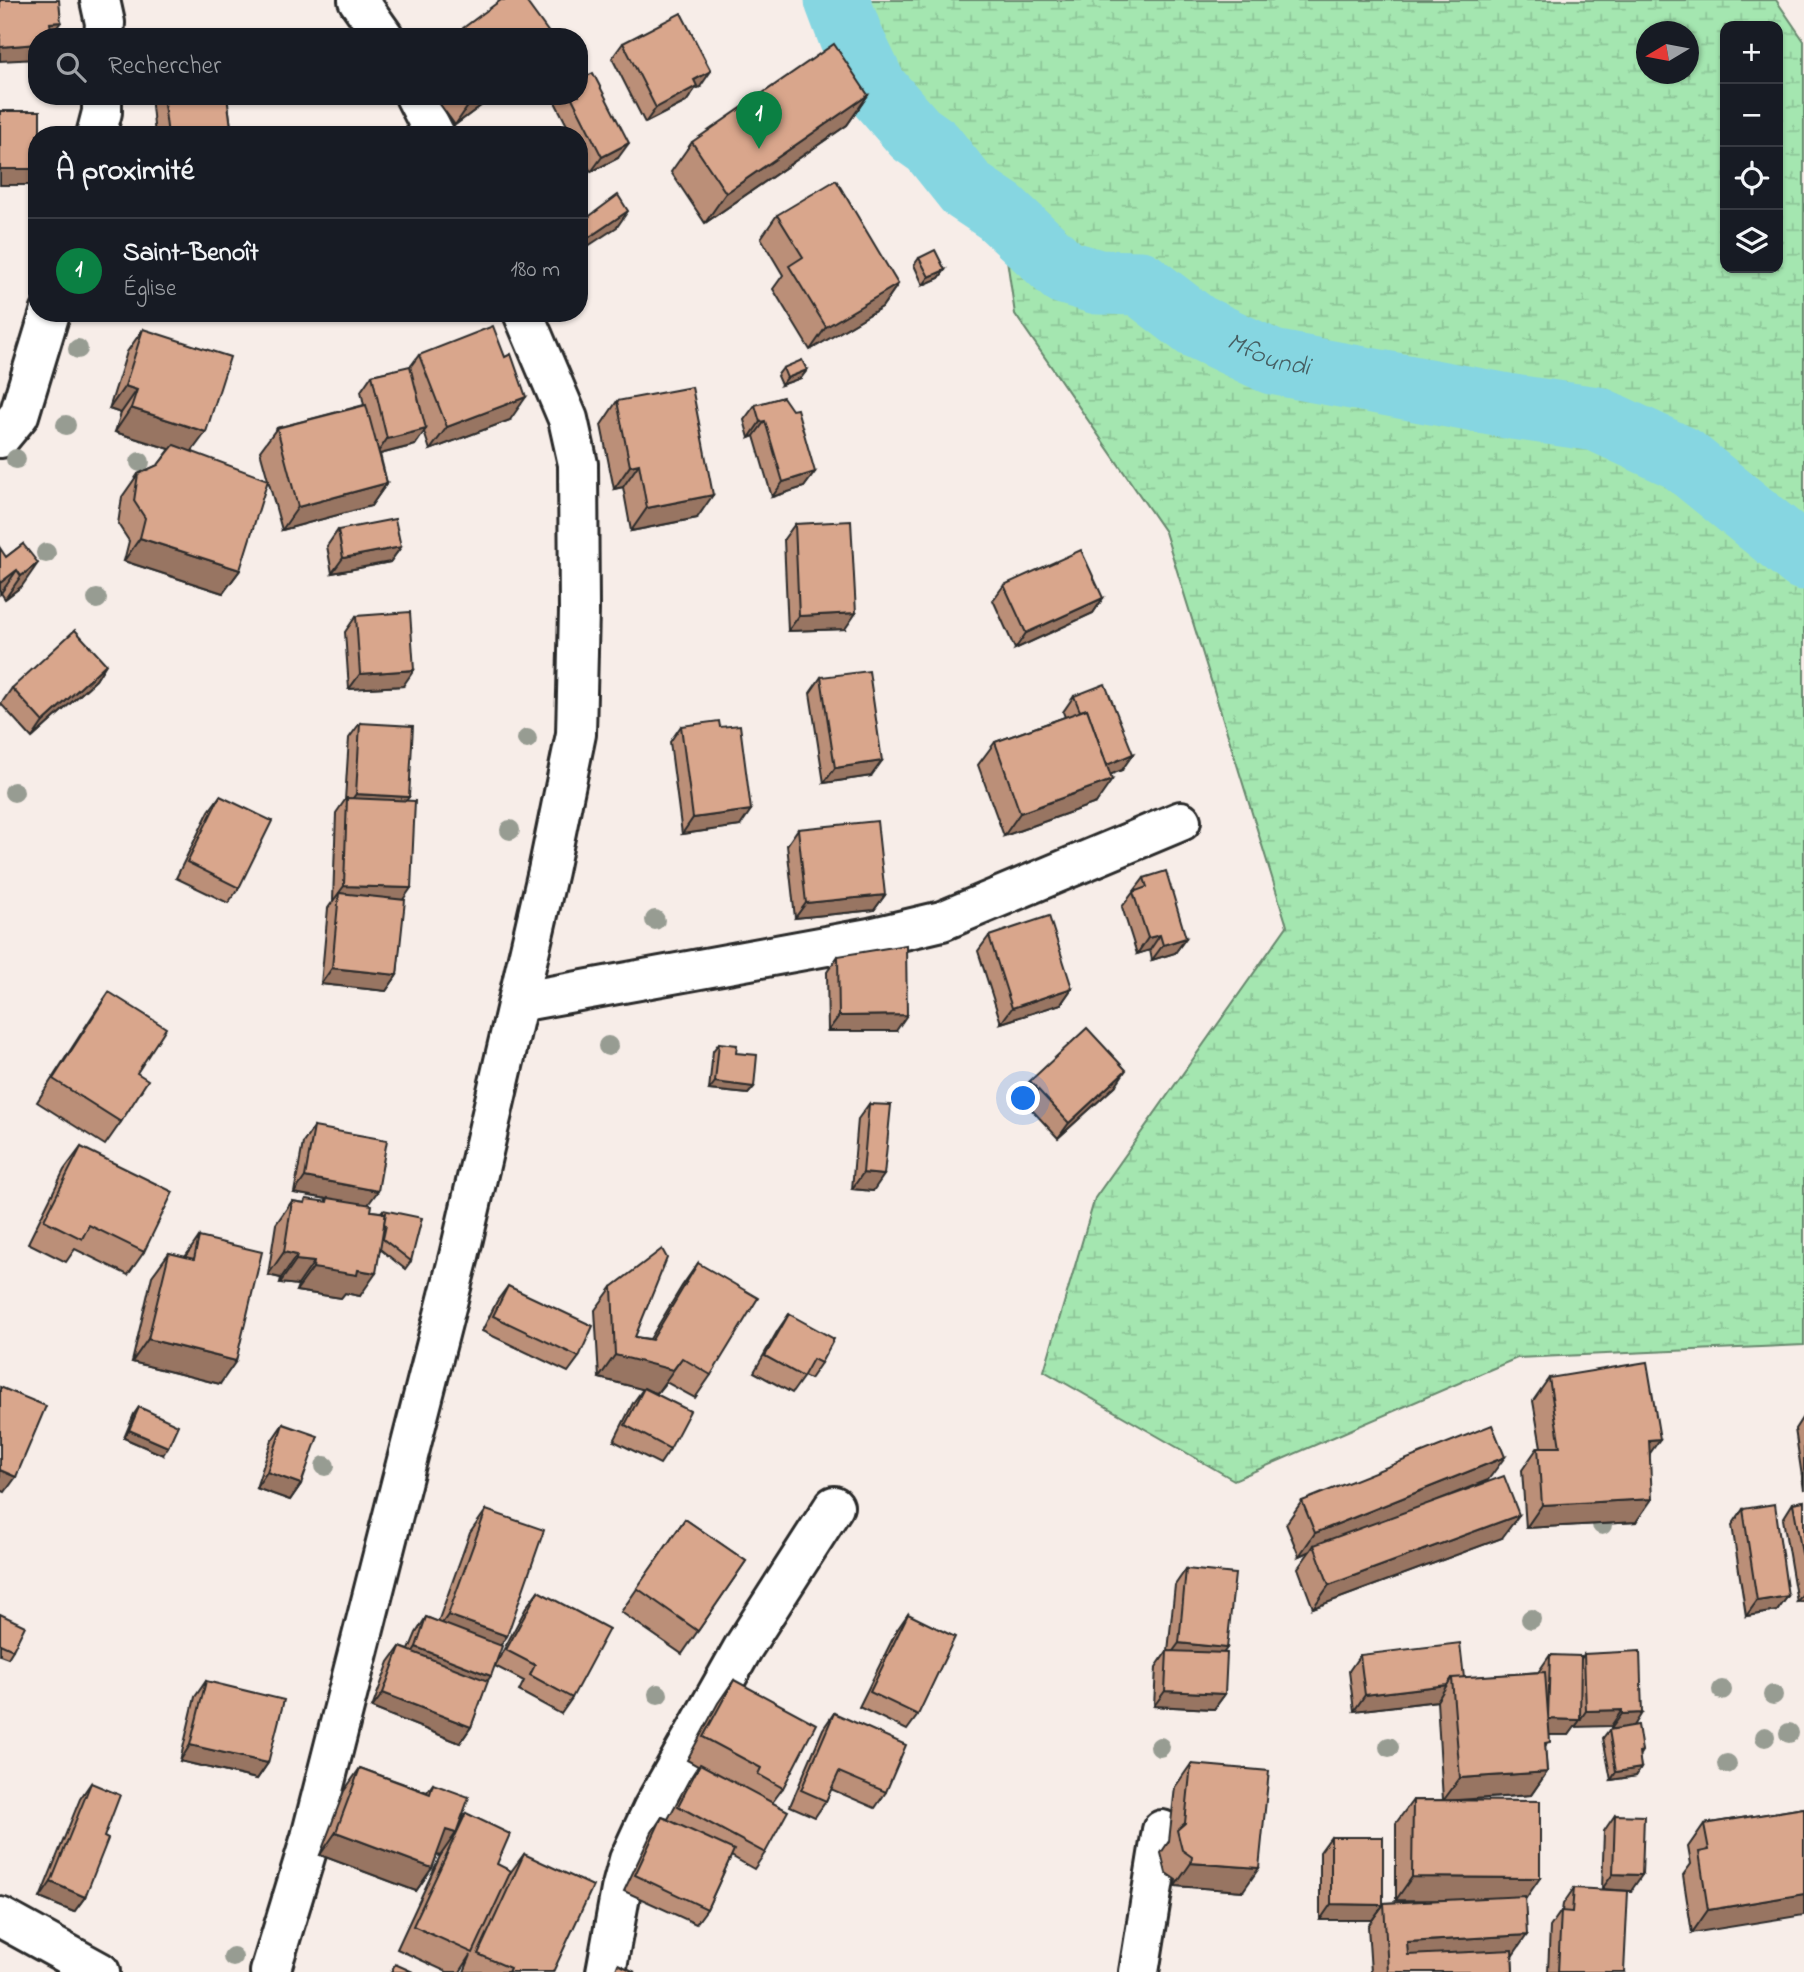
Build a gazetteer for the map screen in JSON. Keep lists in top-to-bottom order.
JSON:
{
  "water": ["Mfoundi"],
  "north": "left",
  "page": {
    "map_buttons": ["+", "−"],
    "search": "Rechercher",
    "pins": "1",
    "heading": "À proximité",
    "list": [
      {
        "mark": "1",
        "name": "Saint-Benoît",
        "note": "Église",
        "value": "180 m"
      }
    ]
  }
}
